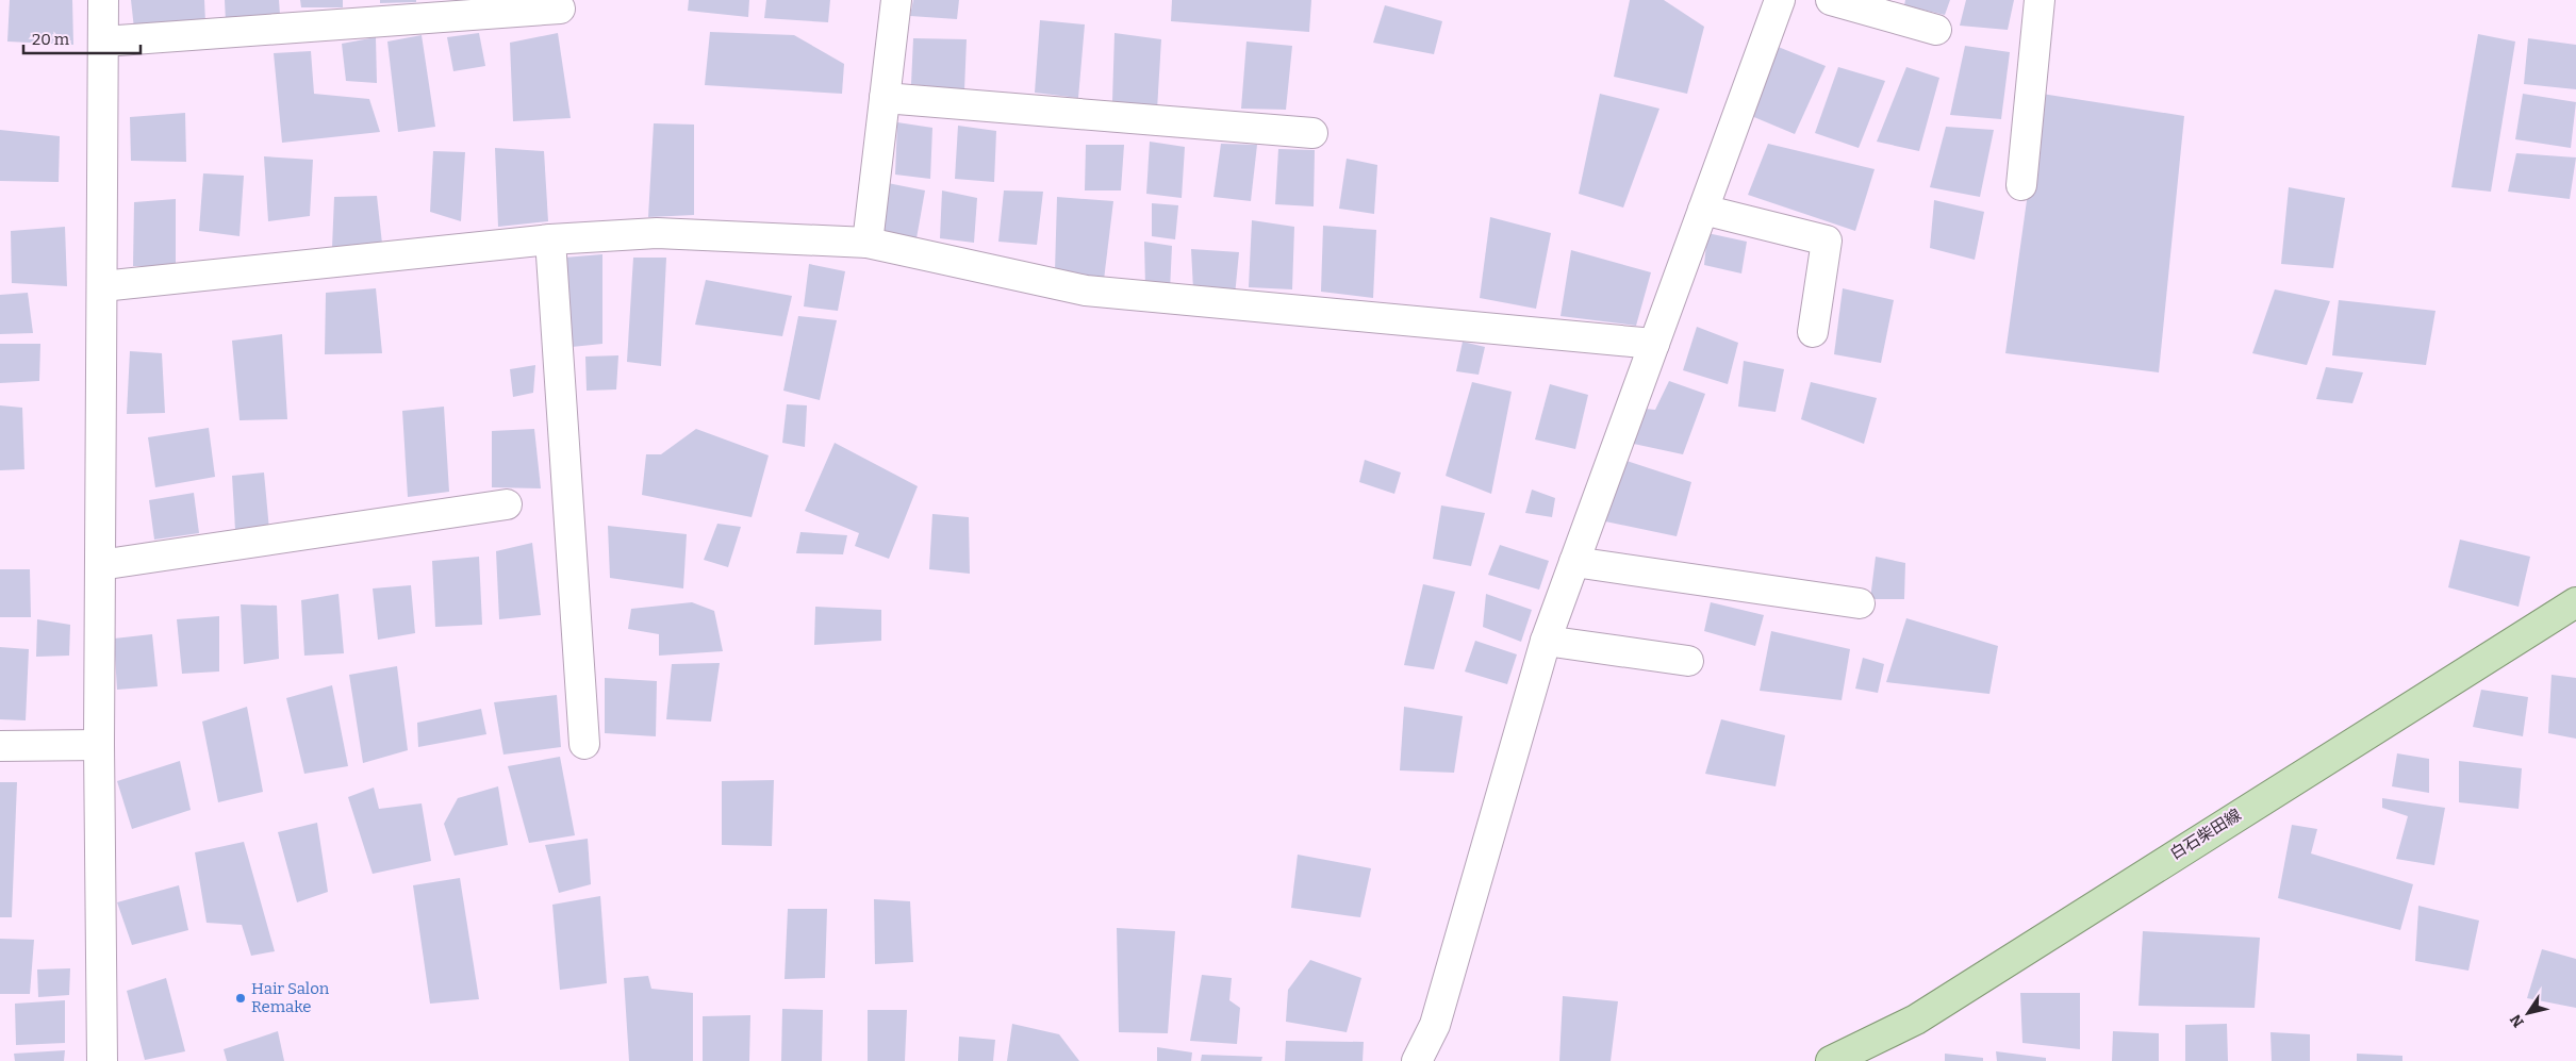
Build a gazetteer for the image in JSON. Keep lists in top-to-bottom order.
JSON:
{
  "streets": {
    "main road": ["白石柴田線"]
  },
  "places": ["Hair Salon Remake"],
  "scale_bar": "20 m",
  "north": "bottom left"
}
